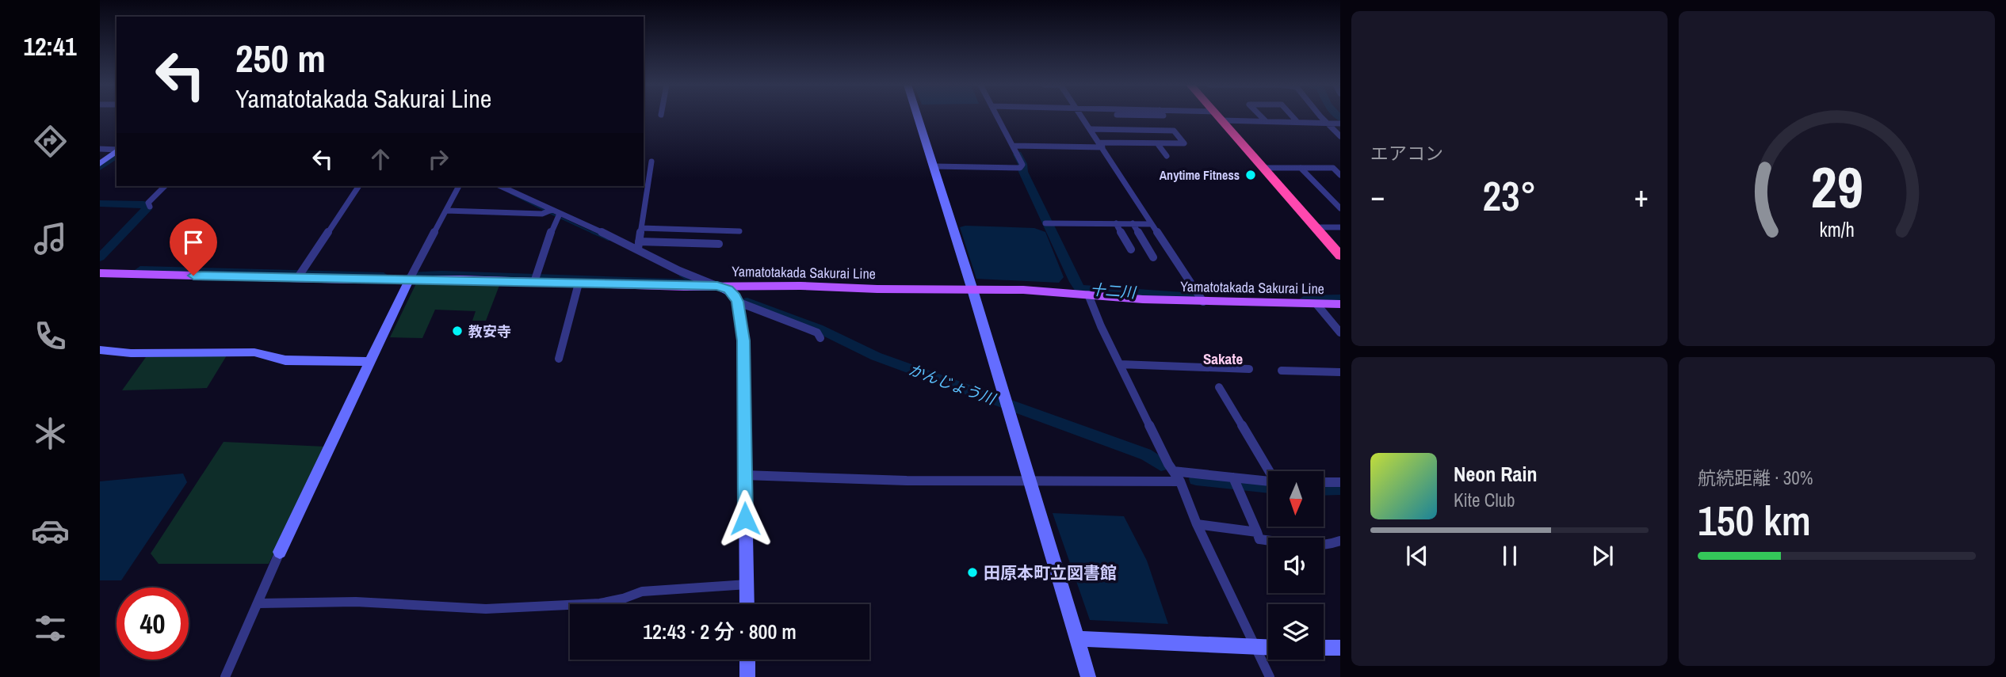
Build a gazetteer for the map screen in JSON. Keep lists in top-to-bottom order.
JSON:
{
  "streets": {
    "main road": ["Yamatotakada Sakurai Line"]
  },
  "districts": ["Sakate"],
  "water": ["十二川", "かんじょう川"],
  "places": ["Anytime Fitness", "教安寺", "田原本町立図書館"],
  "north": "bottom",
  "page": {
    "tabs": "12:41",
    "tile": [
      "エアコン",
      ["航続距離 · 30%", "150 km"]
    ],
    "turn": ["250 m", "Yamatotakada Sakurai Line"],
    "heat": ["−", "23°", "+"],
    "song": ["Neon Rain", "Kite Club"],
    "limit": "40",
    "trip": "12:43 · 2 分 · 800 m",
    "gauge": ["29", "km/h"]
  }
}
